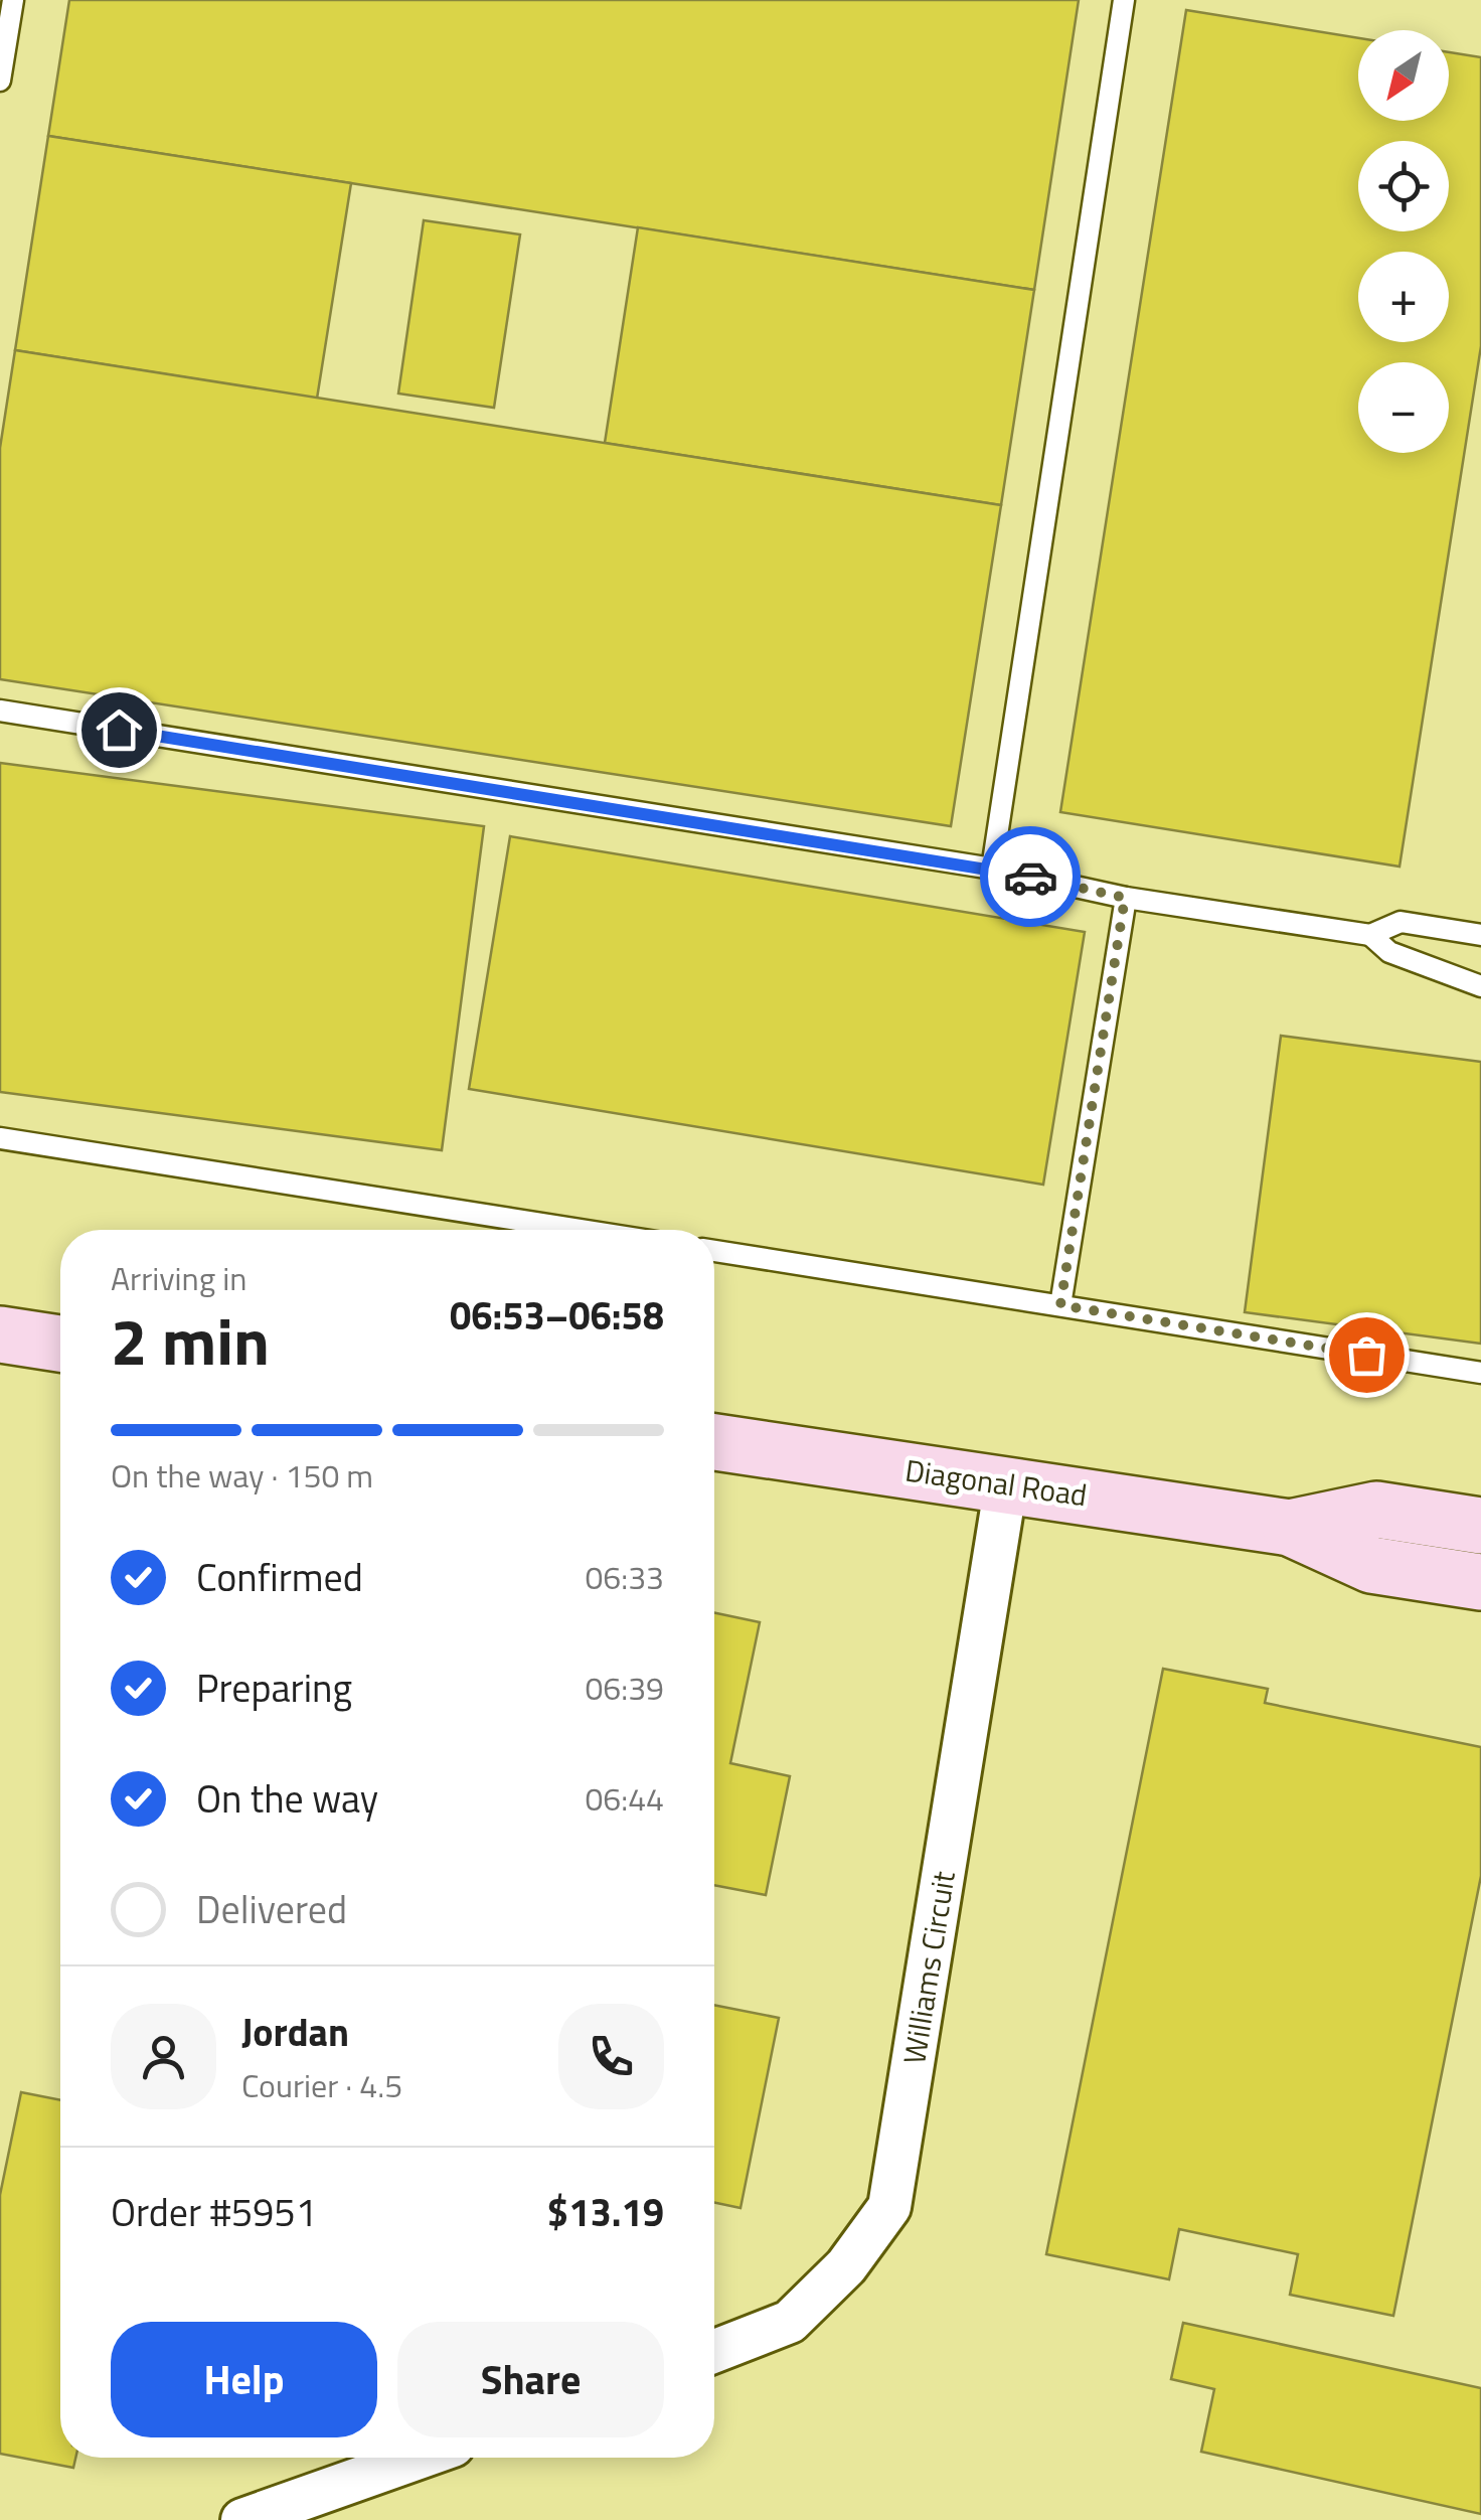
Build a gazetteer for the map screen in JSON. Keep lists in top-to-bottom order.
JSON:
{
  "streets": {
    "street": ["Diagonal Road", "Williams Circuit"]
  },
  "crossings": [
    ["Diagonal Road", "Williams Circuit"]
  ],
  "north": "bottom left",
  "page": {
    "map_buttons": ["+", "−"],
    "heading": ["2 min", "Arriving in", "06:53–06:58"],
    "panel": [
      "Jordan",
      "Courier · 4.5",
      "Order #5951",
      "$13.19"
    ],
    "bar": "On the way · 150 m",
    "list": [
      ["Confirmed", "06:33"],
      ["Preparing", "06:39"],
      ["On the way", "06:44"],
      "Delivered"
    ],
    "buttons": ["Help", "Share"]
  }
}
